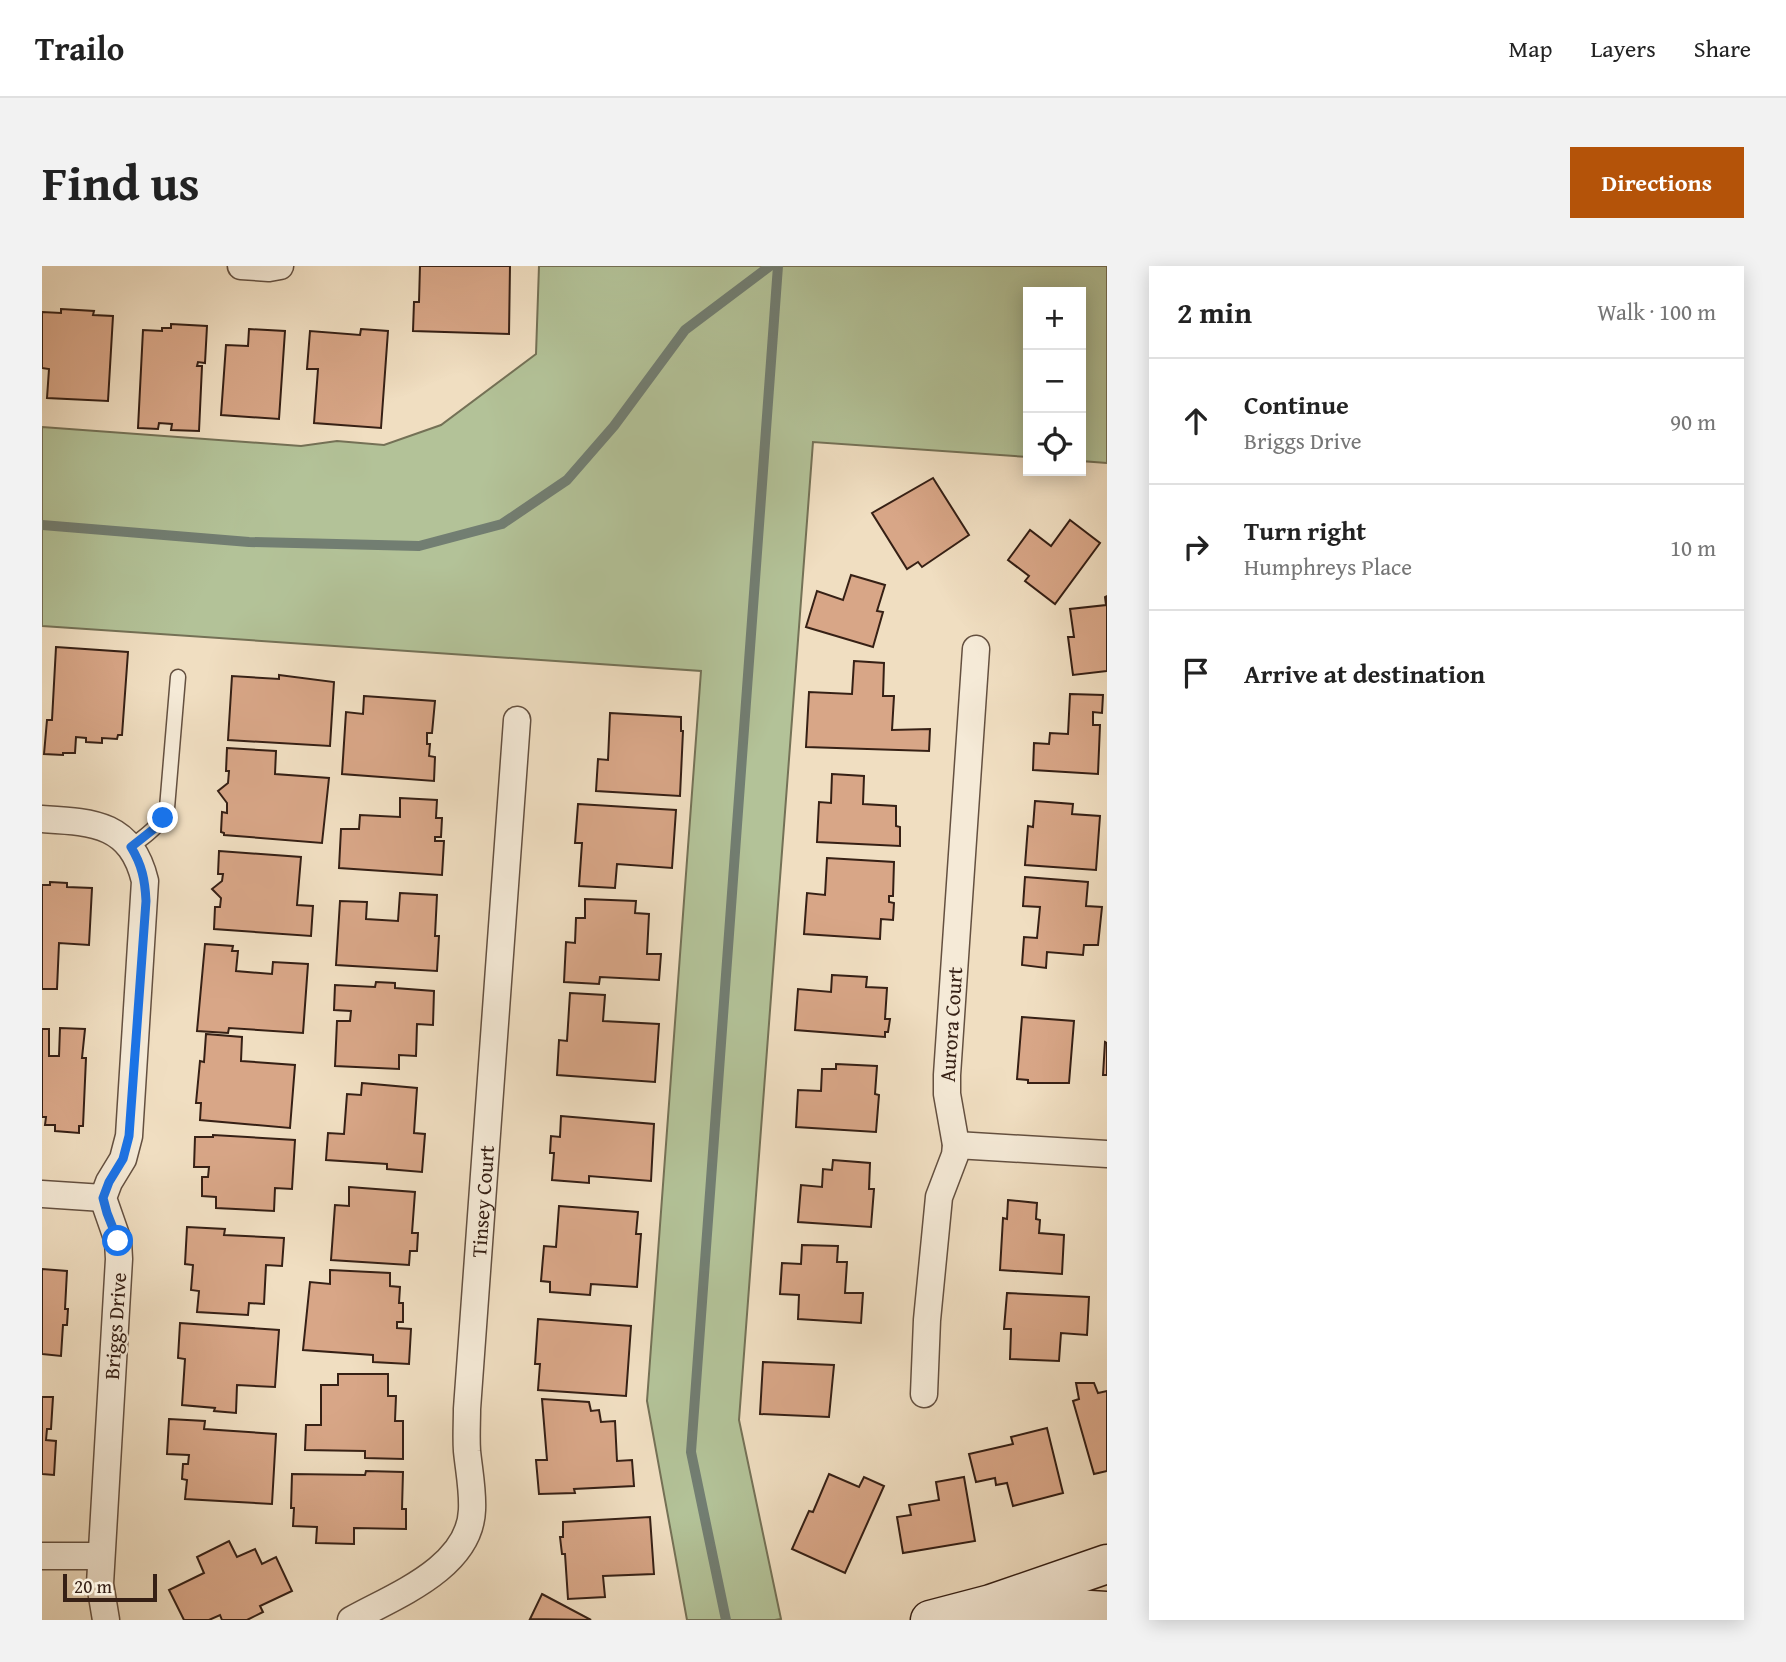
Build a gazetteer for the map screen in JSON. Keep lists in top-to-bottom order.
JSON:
{
  "streets": {
    "street": ["Aurora Court", "Tinsey Court", "Briggs Drive"]
  },
  "scale_bar": "20 m",
  "page": {
    "header": "Trailo",
    "nav": ["Map", "Layers", "Share"],
    "title": "Find us",
    "buttons": "Directions",
    "heading": ["2 min", "Walk · 100 m"],
    "map_buttons": ["+", "−"],
    "list": [
      ["Continue", "Briggs Drive", "90 m"],
      ["Turn right", "Humphreys Place", "10 m"],
      "Arrive at destination"
    ],
    "scale": "20 m"
  }
}
